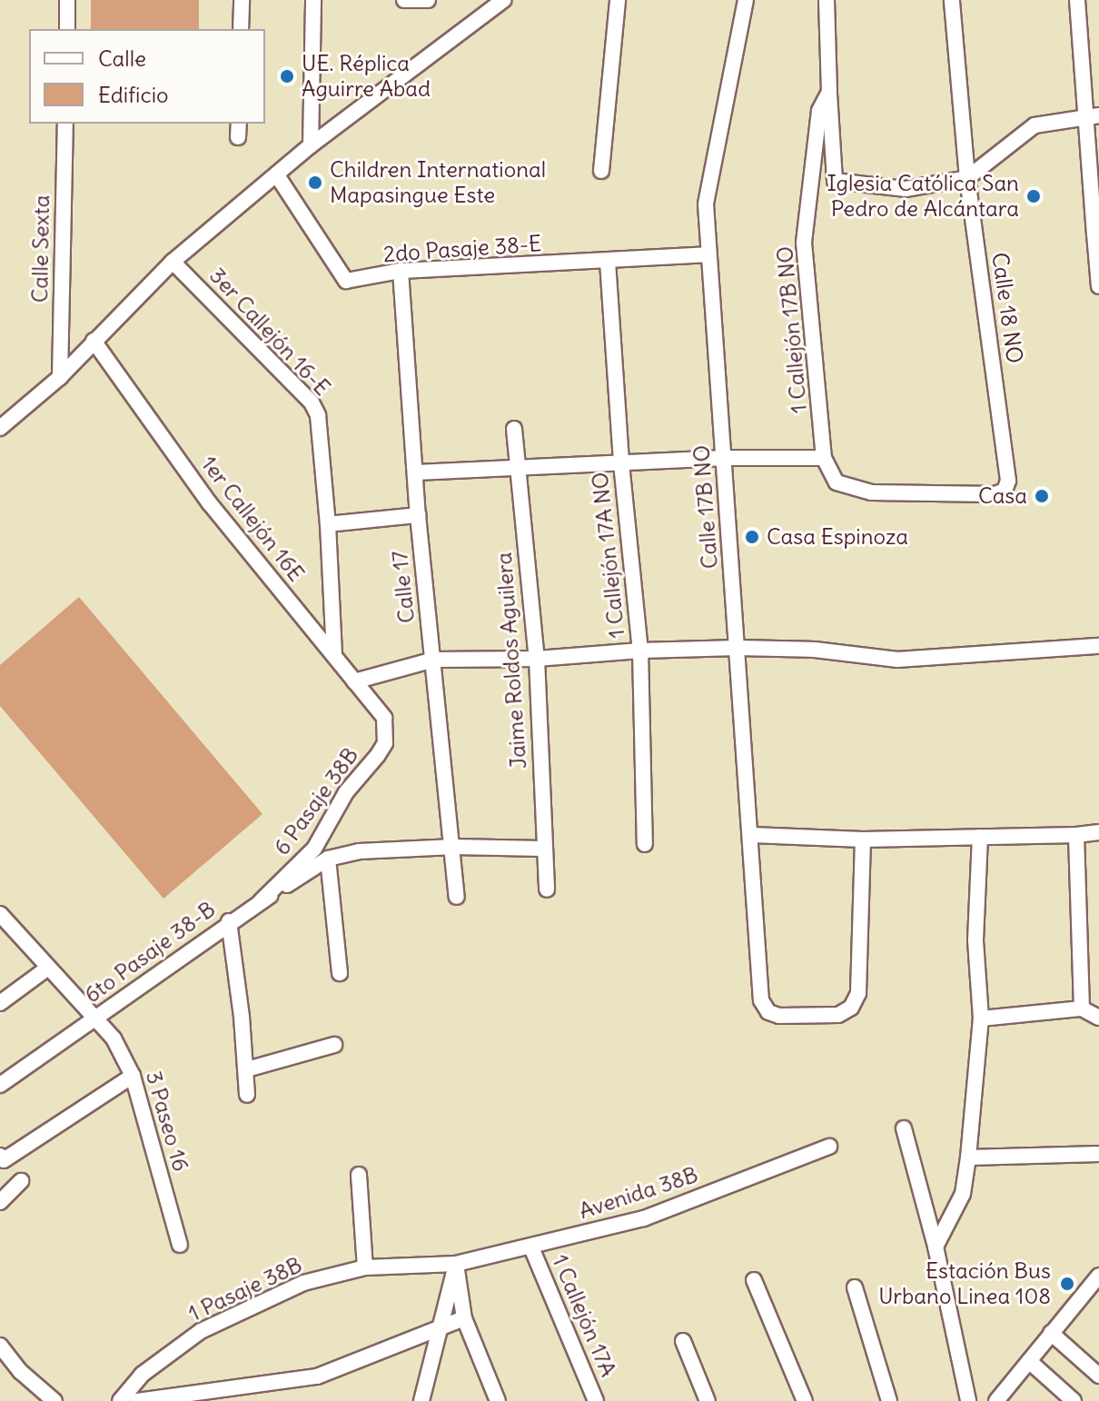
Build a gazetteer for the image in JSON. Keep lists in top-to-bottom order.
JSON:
{
  "streets": {
    "street": [
      "Calle Sexta",
      "2do Pasaje 38-E",
      "Calle 18 NO",
      "1 Callejón 17B NO",
      "3er Callejón 16-E",
      "Calle 17B NO",
      "1er Callejón 16E",
      "1 Callejón 17A NO",
      "Calle 17",
      "Jaime Roldos Aguilera",
      "6 Pasaje 38B",
      "6to Pasaje 38-B",
      "3 Paseo 16",
      "Avenida 38B",
      "1 Pasaje 38B",
      "1 Callejón 17A"
    ]
  },
  "crossings": [
    ["2do Pasaje 38-E", "Calle 17B NO"],
    ["2do Pasaje 38-E", "1 Callejón 17A NO"],
    ["2do Pasaje 38-E", "Calle 17"],
    ["Calle 18 NO", "1 Callejón 17B NO"],
    ["3er Callejón 16-E", "1er Callejón 16E"],
    ["1er Callejón 16E", "6 Pasaje 38B"],
    ["6 Pasaje 38B", "6to Pasaje 38-B"],
    ["6to Pasaje 38-B", "3 Paseo 16"],
    ["Avenida 38B", "1 Pasaje 38B"],
    ["Avenida 38B", "1 Callejón 17A"]
  ],
  "places": [
    "UE. Réplica Aguirre Abad",
    "Children International Mapasingue Este",
    "Iglesia Católica San Pedro de Alcántara",
    "Casa",
    "Casa Espinoza",
    "Estación Bus Urbano Linea 108"
  ],
  "legend": ["Calle", "Edificio"]
}
